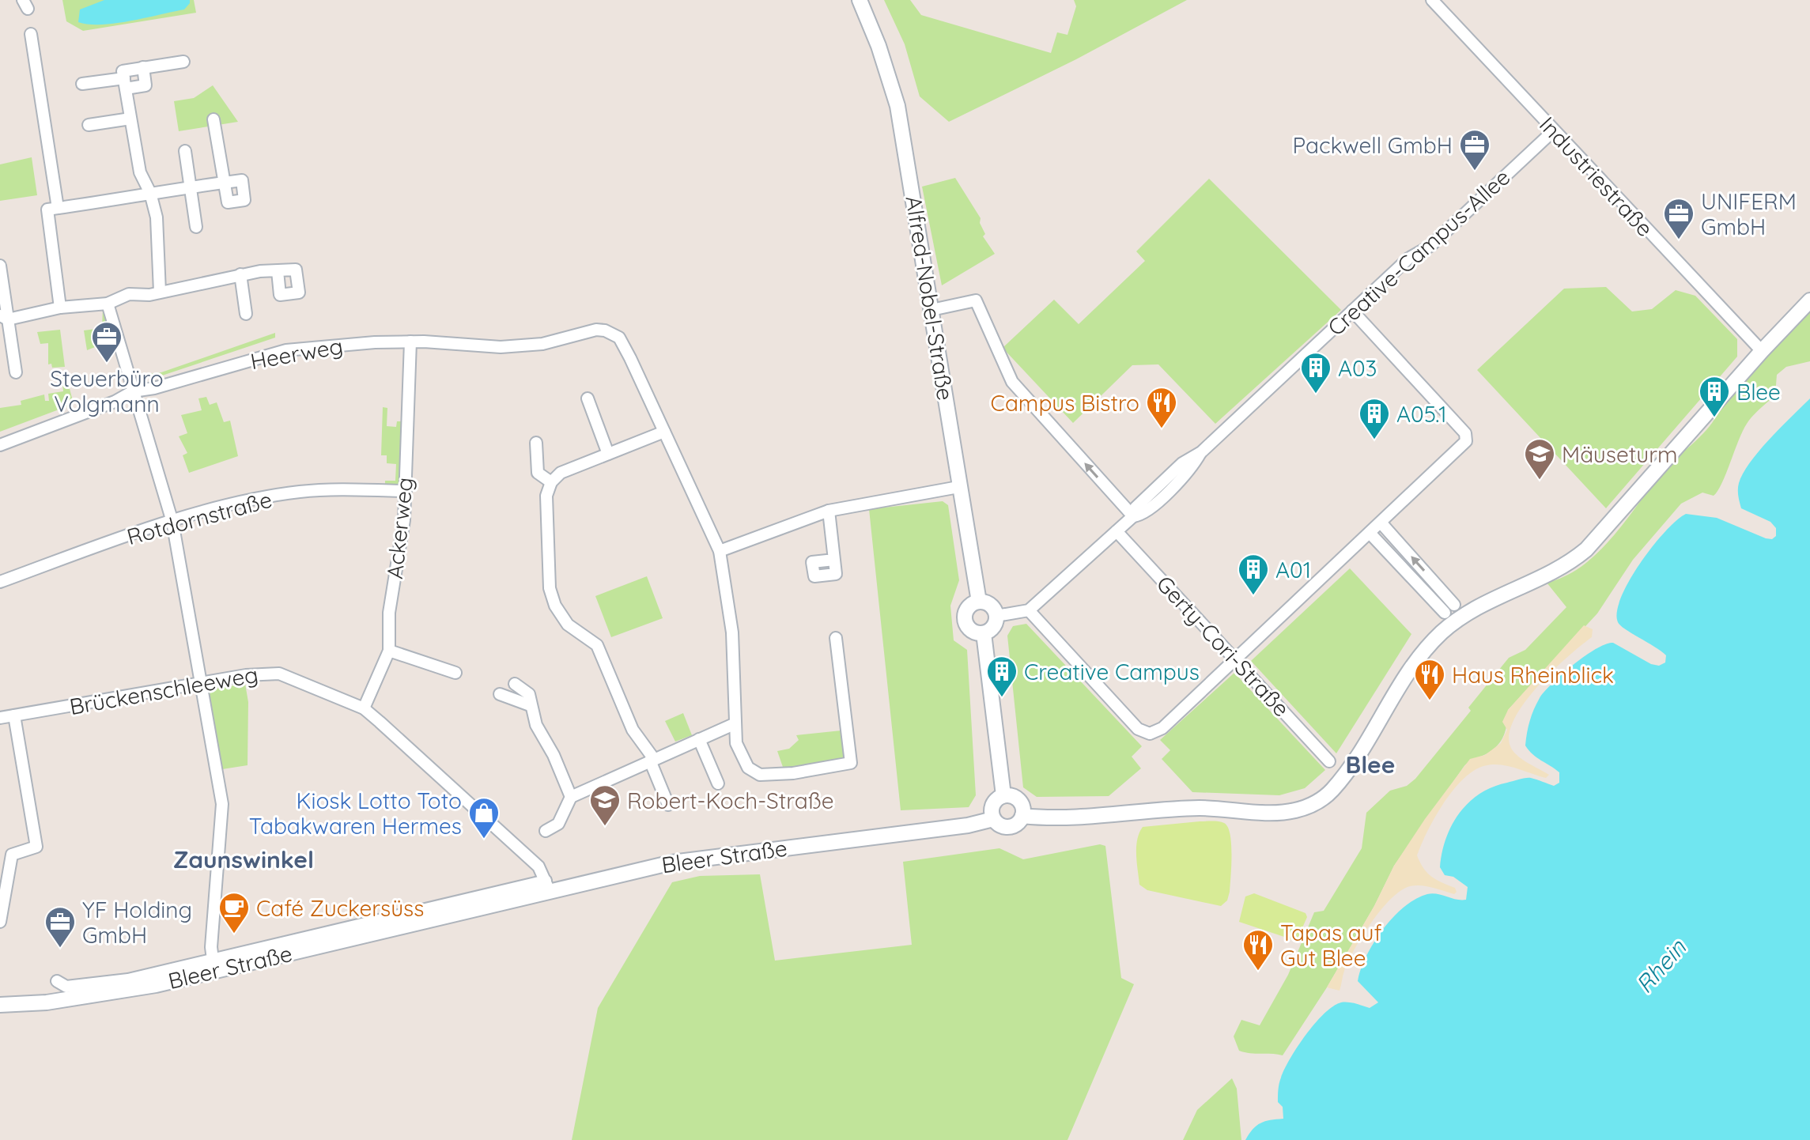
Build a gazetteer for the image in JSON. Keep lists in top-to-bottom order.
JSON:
{
  "streets": {
    "street": [
      "Industriestraße",
      "Creative-Campus-Allee",
      "Alfred-Nobel-Straße",
      "Heerweg",
      "Rotdornstraße",
      "Ackerweg",
      "Gerty-Cori-Straße",
      "Brückenschleeweg",
      "Bleer Straße"
    ]
  },
  "crossings": [
    ["Industriestraße", "Creative-Campus-Allee"],
    ["Creative-Campus-Allee", "Gerty-Cori-Straße"],
    ["Heerweg", "Ackerweg"],
    ["Rotdornstraße", "Ackerweg"],
    ["Ackerweg", "Brückenschleeweg"],
    ["Brückenschleeweg", "Bleer Straße"]
  ],
  "districts": ["Blee", "Zaunswinkel"],
  "water": ["Rhein"],
  "places": {
    "office": [
      "Packwell GmbH",
      "UNIFERM GmbH",
      "Steuerbüro Volgmann",
      "YF Holding GmbH"
    ],
    "building": [
      "A03",
      "Blee",
      "A05.1",
      "A01",
      "Creative Campus"
    ],
    "restaurant": ["Campus Bistro", "Haus Rheinblick", "Tapas auf Gut Blee"],
    "school or university": ["Mäuseturm", "Robert-Koch-Straße"],
    "shop": ["Kiosk Lotto Toto Tabakwaren Hermes"],
    "cafe": ["Café Zuckersüss"]
  }
}
